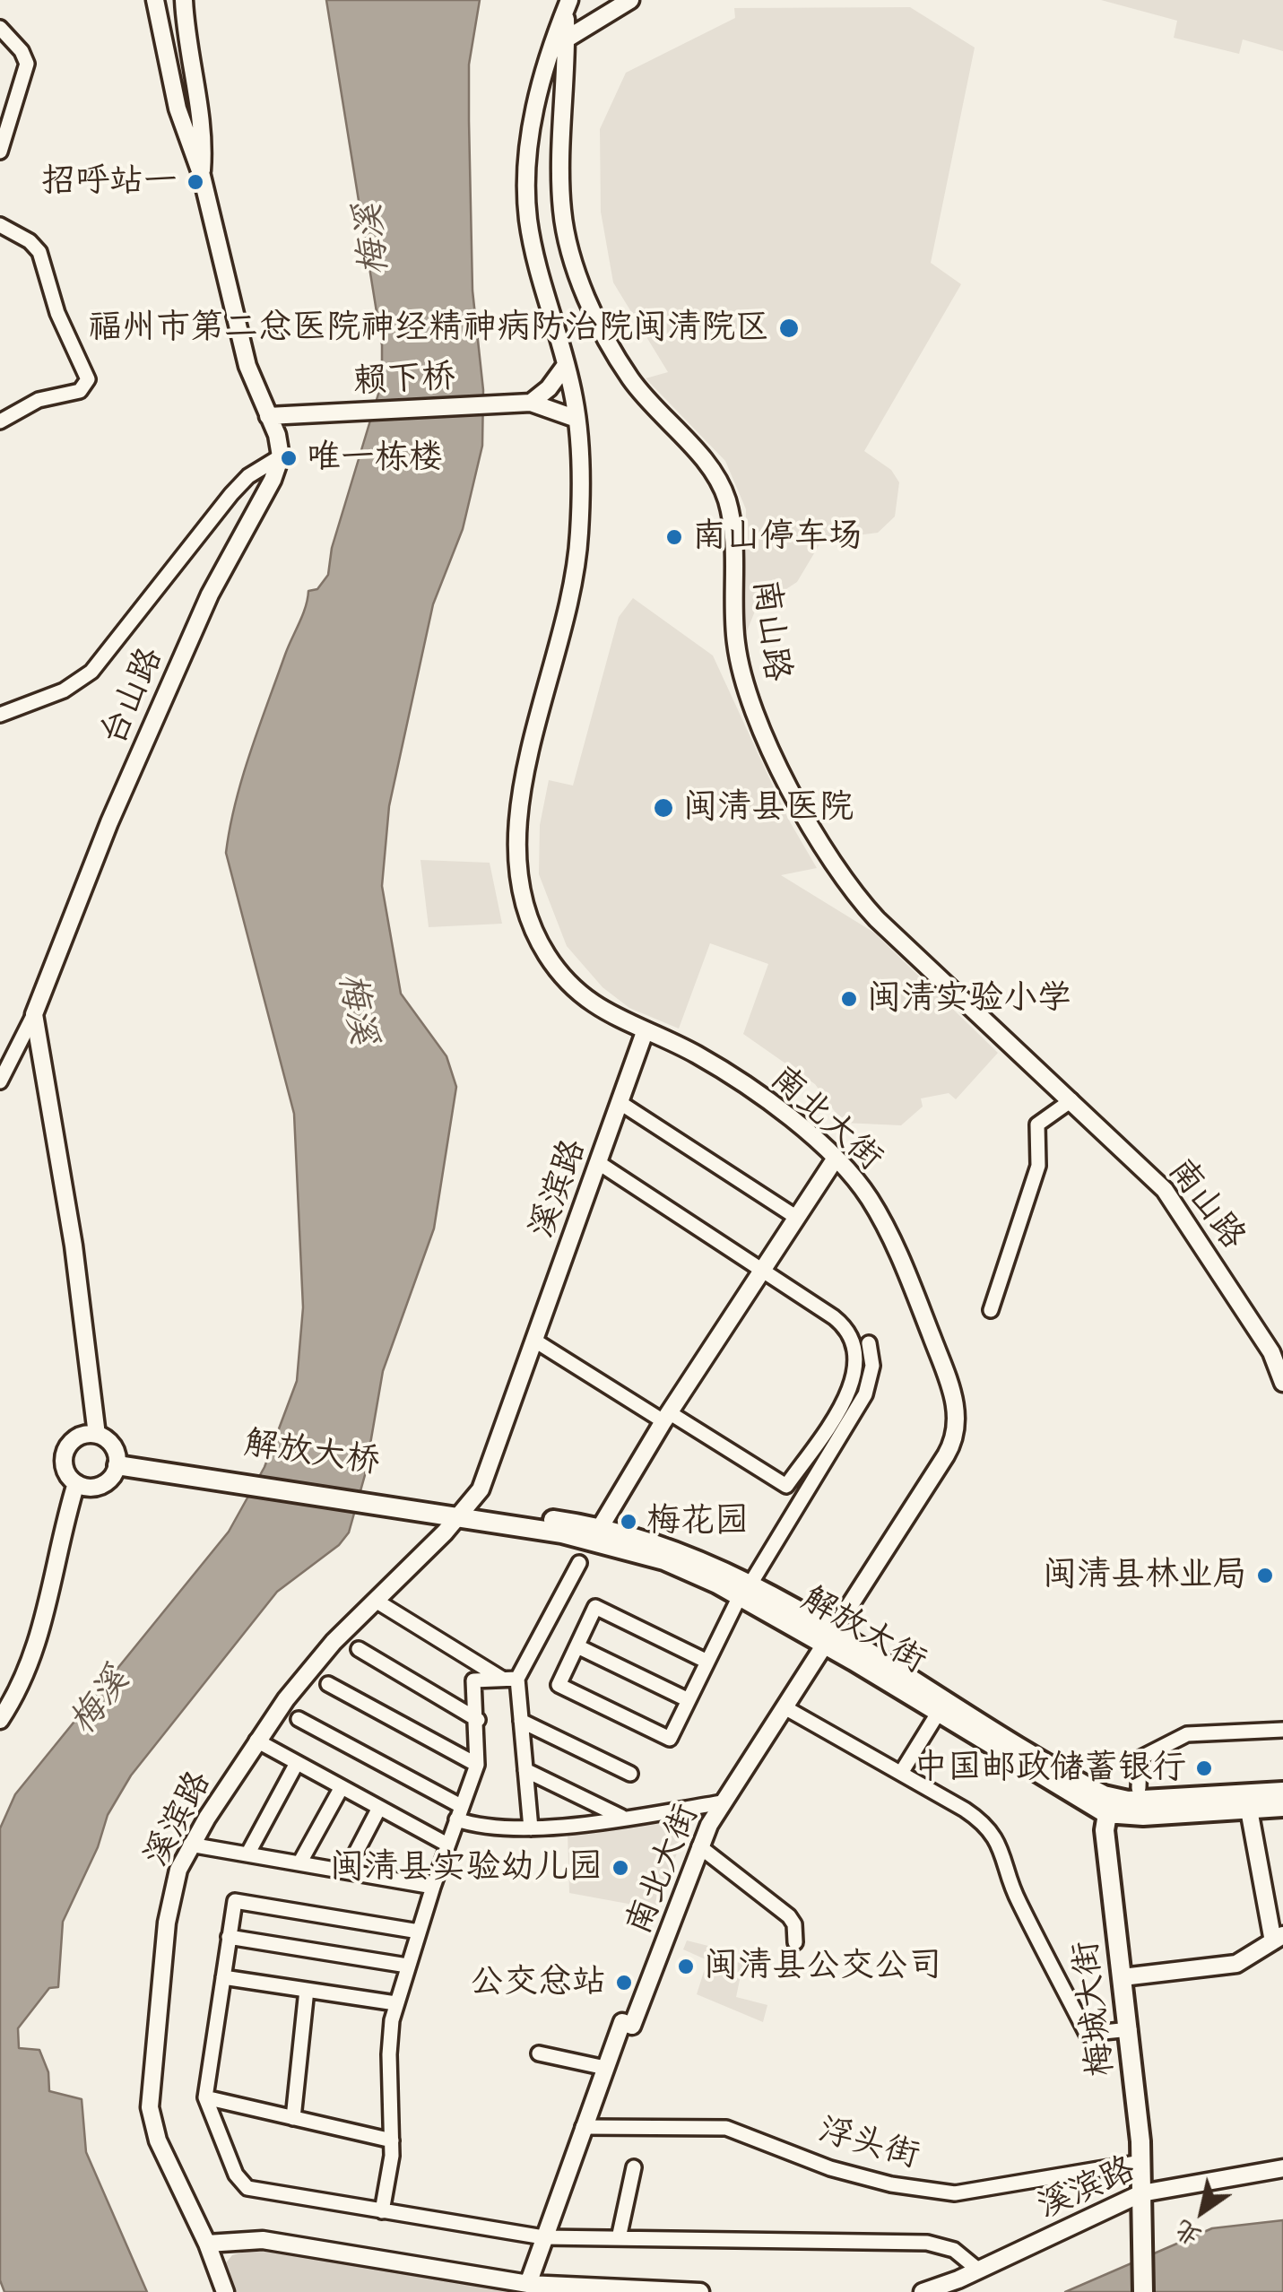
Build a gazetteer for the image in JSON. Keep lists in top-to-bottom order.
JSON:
{
  "streets": {
    "main road": ["解放大桥", "解放大街", "梅城大街"],
    "street": [
      "赖下桥",
      "南山路",
      "台山路",
      "南北大街",
      "溪滨路",
      "浮头街"
    ]
  },
  "crossings": [
    ["南山路", "南北大街"],
    ["南北大街", "溪滨路"],
    ["南北大街", "解放大街"],
    ["南北大街", "浮头街"],
    ["溪滨路", "解放大街"],
    ["溪滨路", "梅城大街"],
    ["解放大桥", "解放大街"],
    ["解放大街", "梅城大街"],
    ["梅城大街", "浮头街"]
  ],
  "water": ["梅溪"],
  "places": [
    "招呼站一",
    "福州市第二总医院神经精神病防治院闽清院区",
    "唯一栋楼",
    "南山停车场",
    "闽清县医院",
    "闽清实验小学",
    "梅花园",
    "闽清县林业局",
    "中国邮政储蓄银行",
    "闽清县实验幼儿园",
    "闽清县公交公司",
    "公交总站"
  ],
  "north": "bottom left"
}
